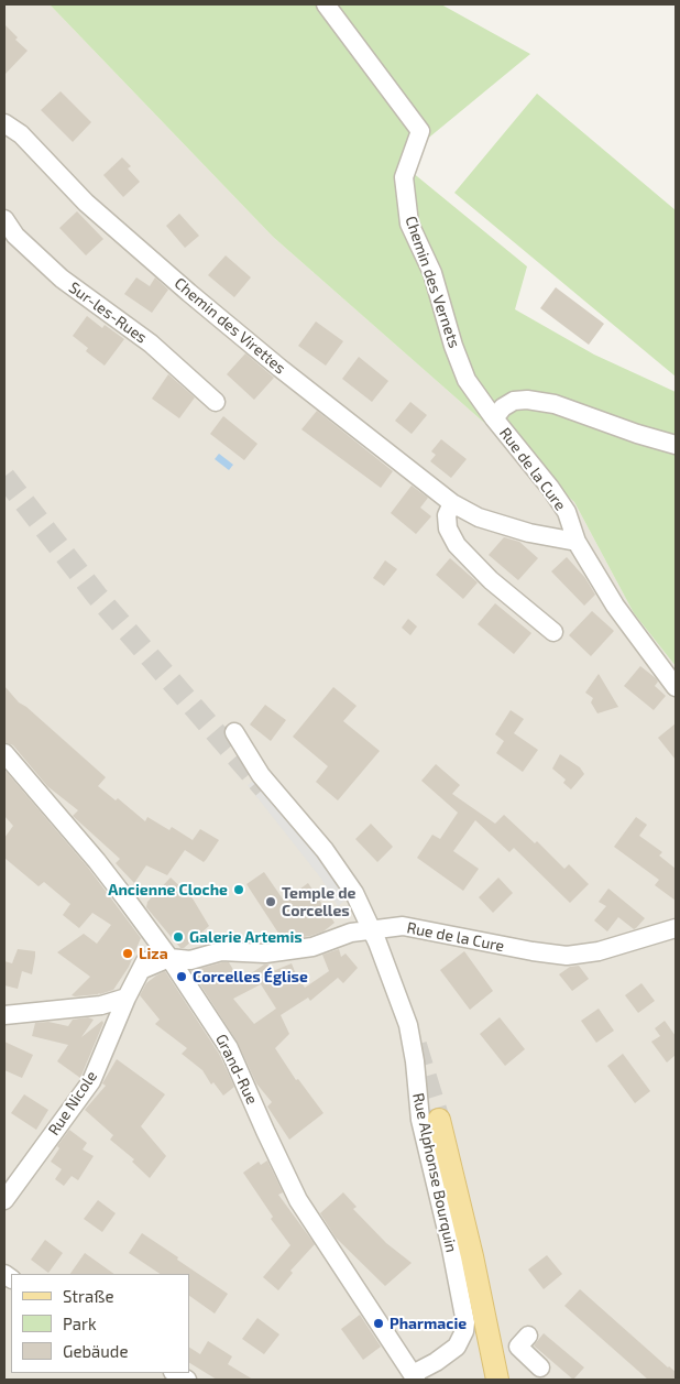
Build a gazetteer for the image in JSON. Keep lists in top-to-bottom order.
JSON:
{
  "streets": {
    "street": [
      "Chemin des Vernets",
      "Sur-les-Rues",
      "Chemin des Virettes",
      "Rue de la Cure",
      "Grand-Rue",
      "Rue Nicole",
      "Rue Alphonse Bourquin"
    ]
  },
  "crossings": [
    ["Chemin des Vernets", "Rue de la Cure"],
    ["Chemin des Virettes", "Rue de la Cure"],
    ["Rue de la Cure", "Grand-Rue"],
    ["Rue de la Cure", "Rue Alphonse Bourquin"],
    ["Grand-Rue", "Rue Nicole"],
    ["Grand-Rue", "Rue Alphonse Bourquin"]
  ],
  "places": [
    "Ancienne Cloche",
    "Temple de Corcelles",
    "Galerie Artemis",
    "Liza",
    "Corcelles Église",
    "Pharmacie"
  ],
  "legend": ["Straße", "Park", "Gebäude"]
}
